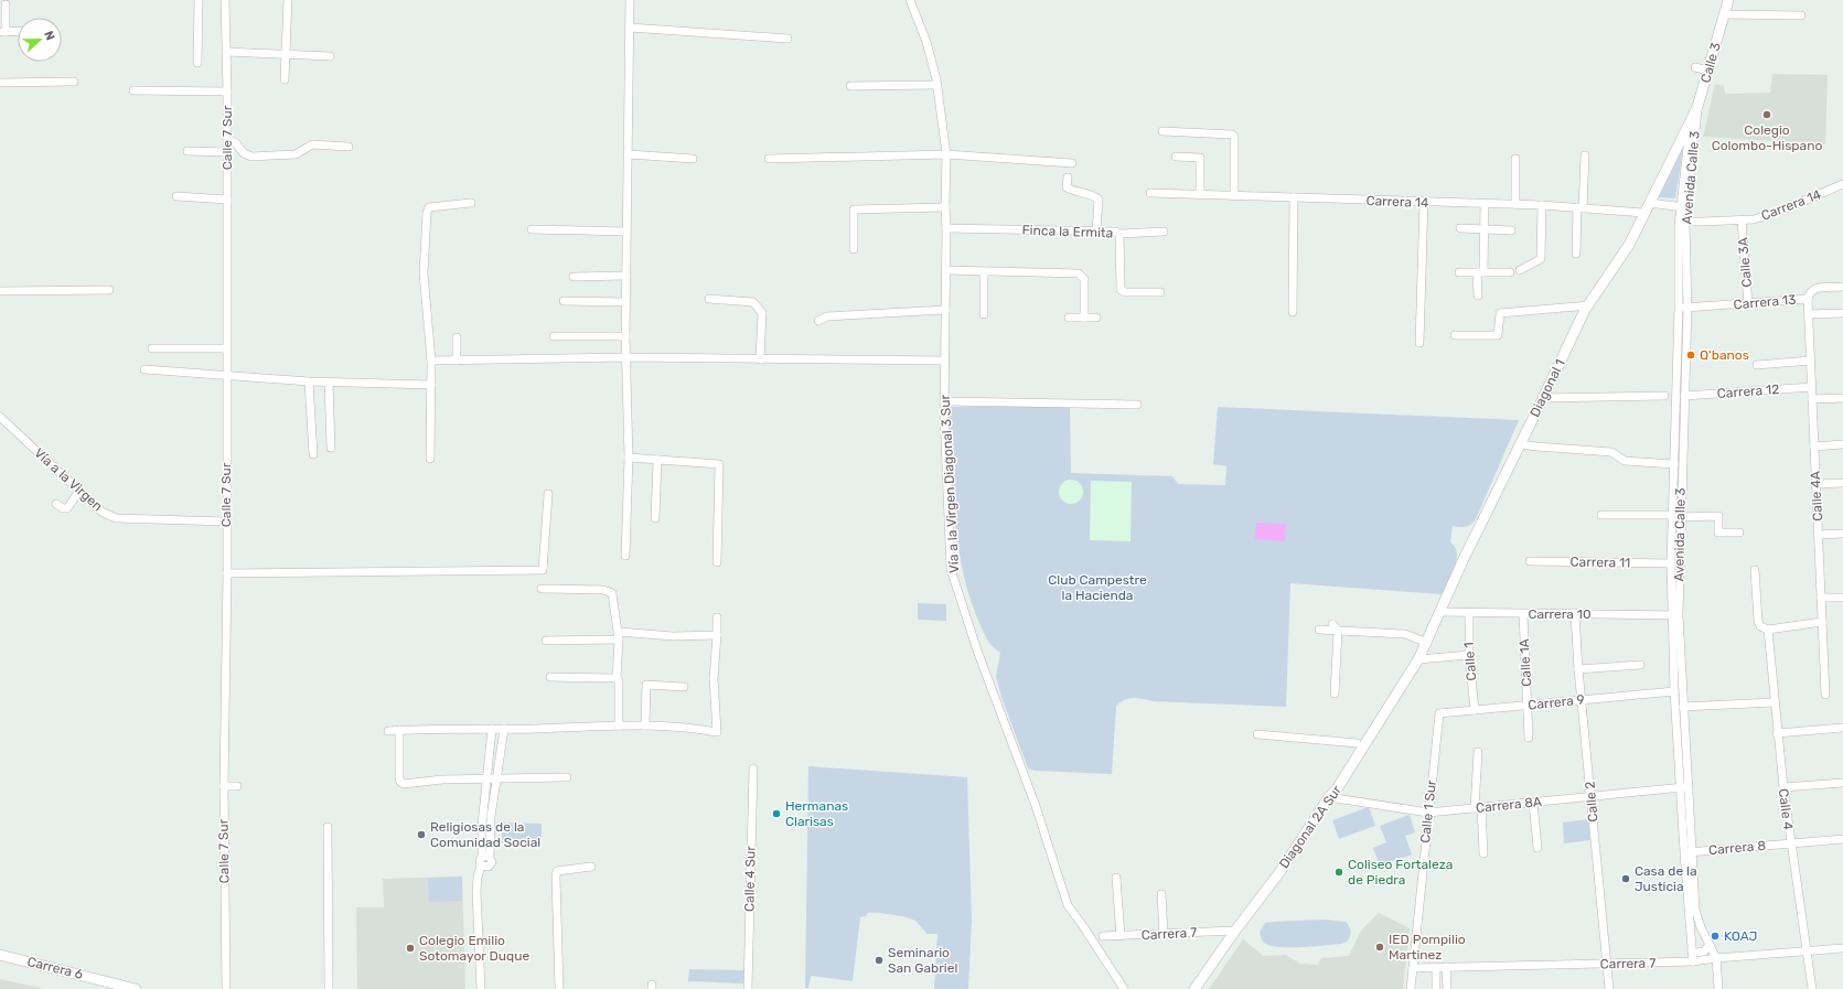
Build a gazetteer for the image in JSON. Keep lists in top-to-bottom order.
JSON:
{
  "streets": {
    "main road": [
      "Calle 3",
      "Diagonal 1",
      "Diagonal 2A Sur",
      "Carrera 6"
    ],
    "street": [
      "Calle 7 Sur",
      "Avenida Calle 3",
      "Carrera 14",
      "Finca la Ermita",
      "Calle 3A",
      "Carrera 13",
      "Carrera 12",
      "Vía a la Virgen",
      "Vía a la Virgen Diagonal 3 Sur",
      "Calle 4A",
      "Carrera 11",
      "Carrera 10",
      "Calle 1",
      "Calle 1A",
      "Carrera 9",
      "Calle 2",
      "Carrera 8A",
      "Calle 4",
      "Calle 1 Sur",
      "Carrera 8",
      "Calle 4 Sur",
      "Carrera 7"
    ]
  },
  "crossings": [
    ["Calle 3", "Avenida Calle 3"],
    ["Calle 3", "Diagonal 1"],
    ["Calle 7 Sur", "Vía a la Virgen"],
    ["Avenida Calle 3", "Carrera 14"],
    ["Avenida Calle 3", "Carrera 13"],
    ["Avenida Calle 3", "Diagonal 1"],
    ["Avenida Calle 3", "Carrera 12"],
    ["Avenida Calle 3", "Carrera 11"],
    ["Avenida Calle 3", "Carrera 10"],
    ["Avenida Calle 3", "Carrera 9"],
    ["Avenida Calle 3", "Carrera 8A"],
    ["Avenida Calle 3", "Carrera 8"],
    ["Avenida Calle 3", "Carrera 7"],
    ["Carrera 14", "Calle 3A"],
    ["Carrera 14", "Diagonal 1"],
    ["Finca la Ermita", "Vía a la Virgen Diagonal 3 Sur"],
    ["Calle 3A", "Carrera 13"],
    ["Carrera 13", "Calle 4A"],
    ["Diagonal 1", "Carrera 10"],
    ["Diagonal 1", "Diagonal 2A Sur"],
    ["Carrera 12", "Calle 4A"],
    ["Carrera 10", "Calle 1"],
    ["Carrera 10", "Calle 1A"],
    ["Carrera 10", "Calle 2"],
    ["Calle 1", "Carrera 9"],
    ["Calle 1A", "Carrera 9"],
    ["Carrera 9", "Calle 2"],
    ["Carrera 9", "Calle 1 Sur"],
    ["Calle 2", "Carrera 8A"],
    ["Calle 2", "Carrera 7"],
    ["Carrera 8A", "Calle 1 Sur"],
    ["Carrera 8A", "Diagonal 2A Sur"],
    ["Calle 4", "Carrera 8"],
    ["Calle 4", "Carrera 7"],
    ["Calle 1 Sur", "Carrera 7"],
    ["Diagonal 2A Sur", "Carrera 7"]
  ],
  "parks": ["Club Campestre la Hacienda"],
  "places": [
    "Colegio Colombo-Hispano",
    "Q'banos",
    "Hermanas Clarisas",
    "Religiosas de la Comunidad Social",
    "Coliseo Fortaleza de Piedra",
    "Casa de la Justicia",
    "KOAJ",
    "IED Pompilio Martinez",
    "Colegio Emilio Sotomayor Duque",
    "Seminario San Gabriel"
  ],
  "north": "right"
}
